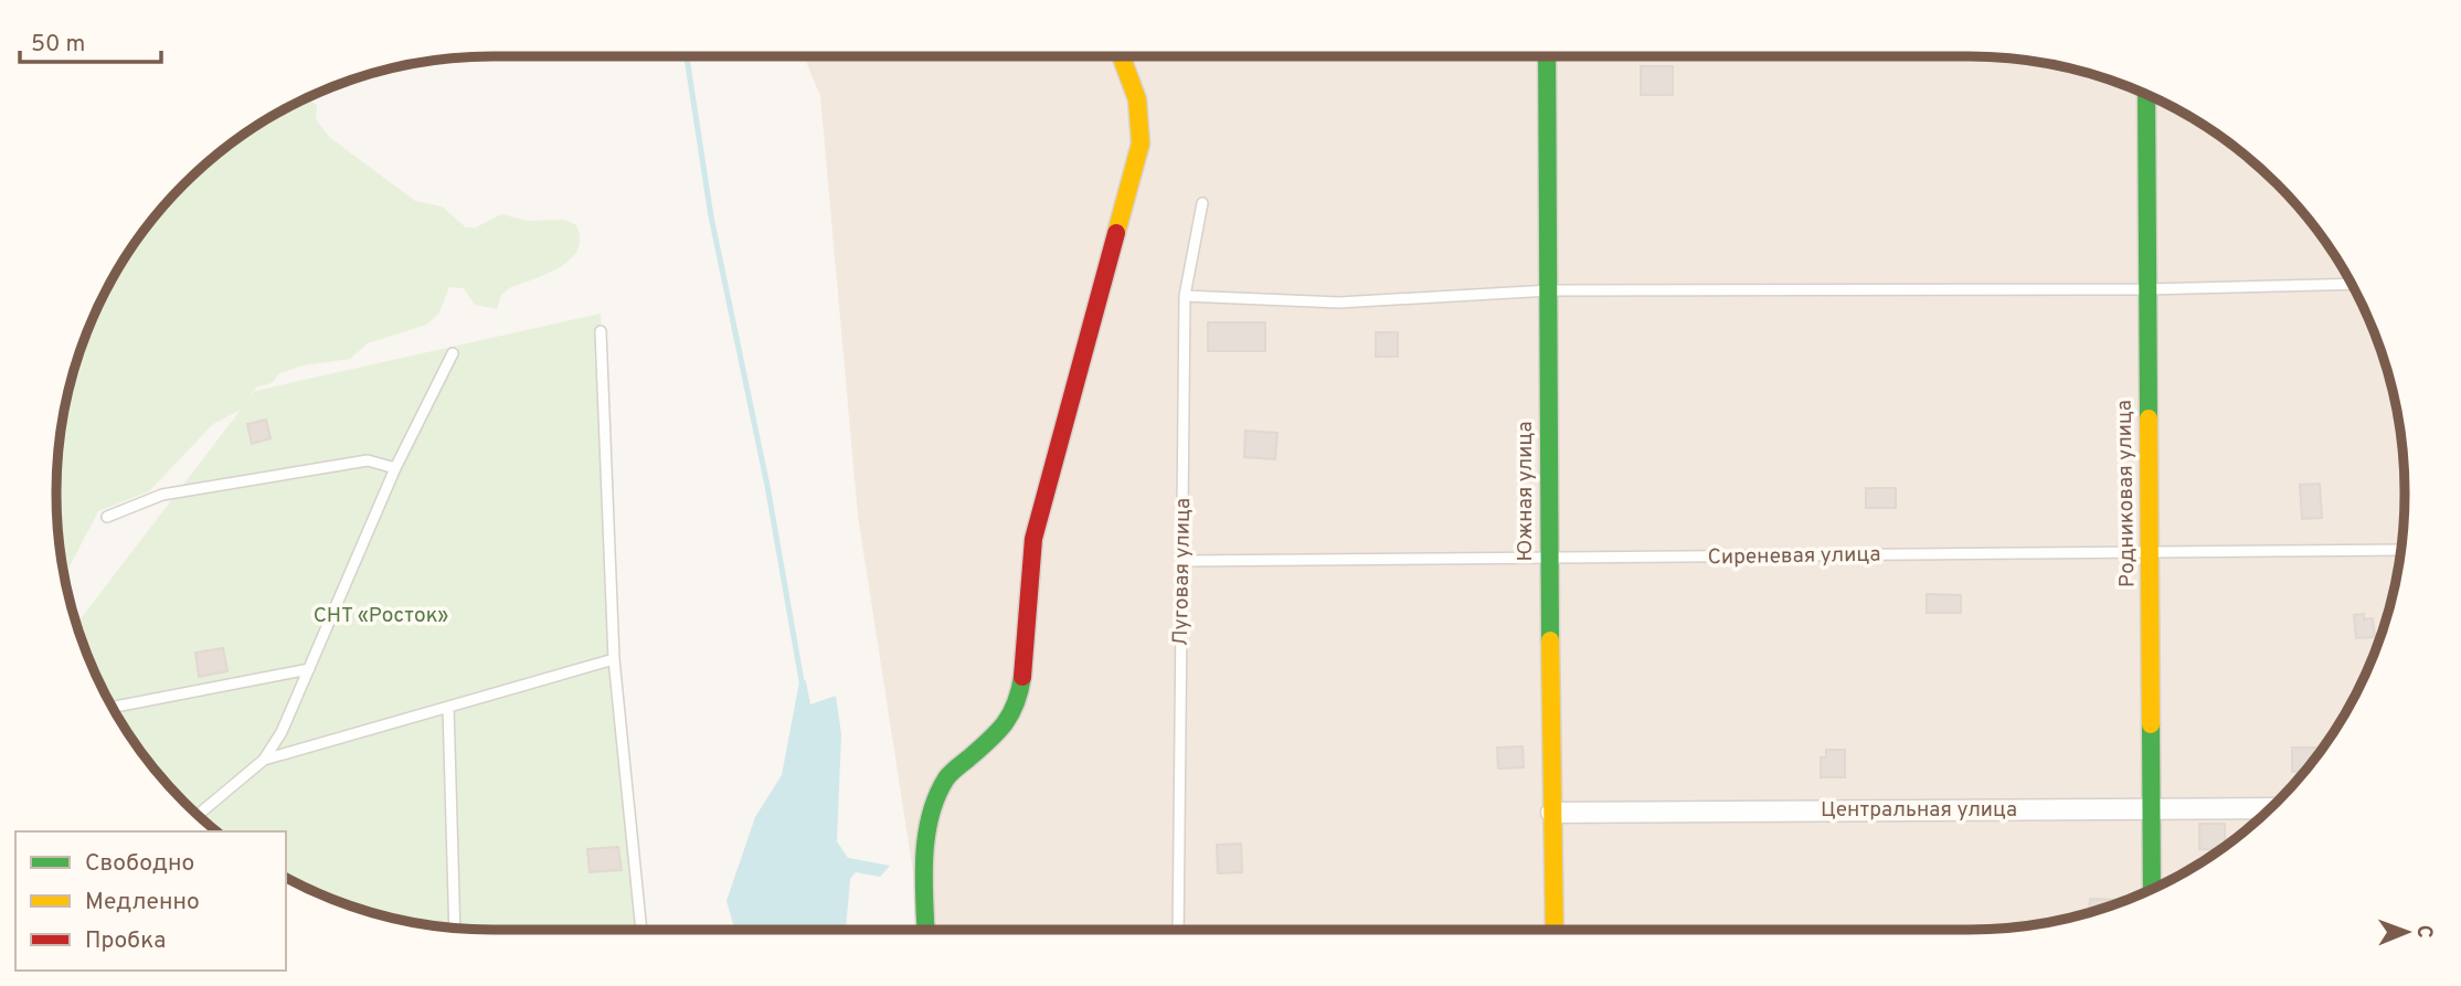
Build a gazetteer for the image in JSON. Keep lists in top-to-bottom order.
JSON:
{
  "streets": {
    "street": ["Южная улица", "Родниковая улица", "Центральная улица"],
    "lane": ["Сиреневая улица", "Луговая улица"]
  },
  "crossings": [
    ["Южная улица", "Сиреневая улица"],
    ["Южная улица", "Центральная улица"],
    ["Родниковая улица", "Сиреневая улица"],
    ["Родниковая улица", "Центральная улица"],
    ["Сиреневая улица", "Луговая улица"]
  ],
  "parks": ["СНТ «Росток»"],
  "legend": ["Свободно", "Медленно", "Пробка"],
  "scale_bar": "50 m",
  "north": "right"
}
